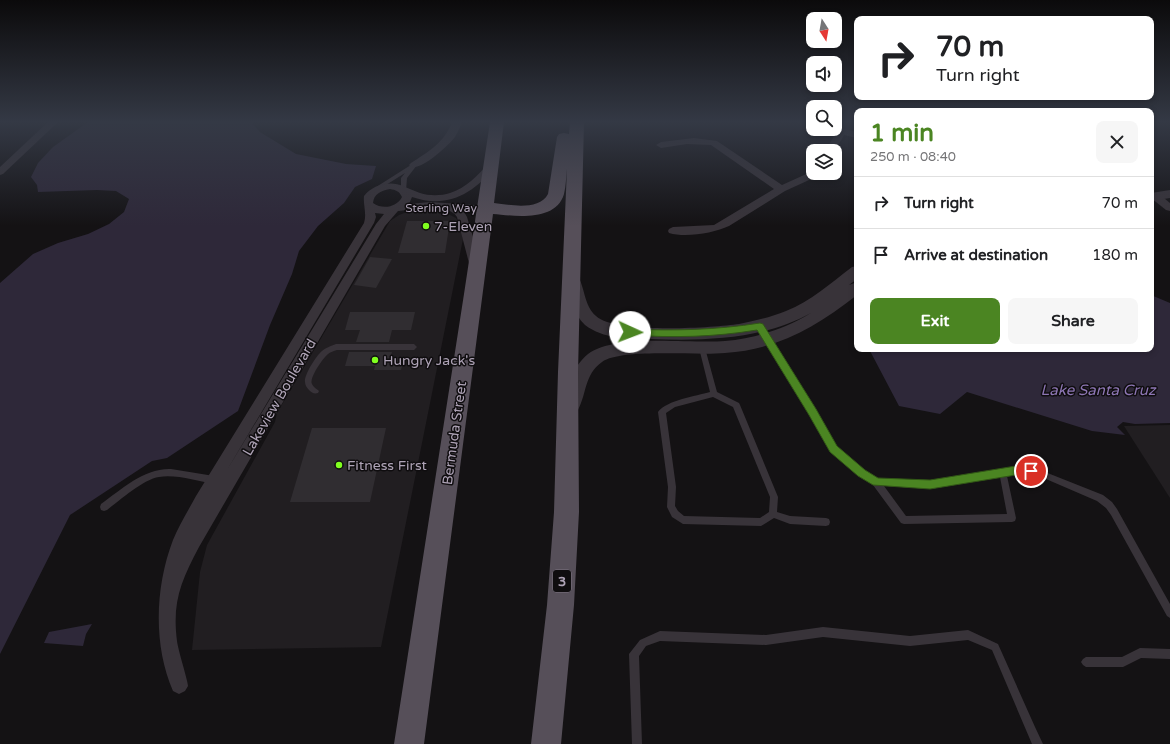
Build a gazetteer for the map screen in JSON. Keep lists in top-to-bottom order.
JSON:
{
  "streets": {
    "main road": ["Bermuda Street", "3"],
    "street": ["Sterling Way", "Lakeview Boulevard"]
  },
  "crossings": [
    ["Sterling Way", "Lakeview Boulevard"],
    ["Sterling Way", "Bermuda Street"]
  ],
  "water": ["Lake Santa Cruz"],
  "places": ["7-Eleven", "Hungry Jack's", "Fitness First"],
  "north": "bottom",
  "page": {
    "turn": ["70 m", "Turn right"],
    "heading": ["1 min", "250 m · 08:40"],
    "list": [
      {
        "name": "Turn right",
        "value": "70 m"
      },
      {
        "name": "Arrive at destination",
        "value": "180 m"
      }
    ],
    "buttons": ["Exit", "Share"]
  }
}
